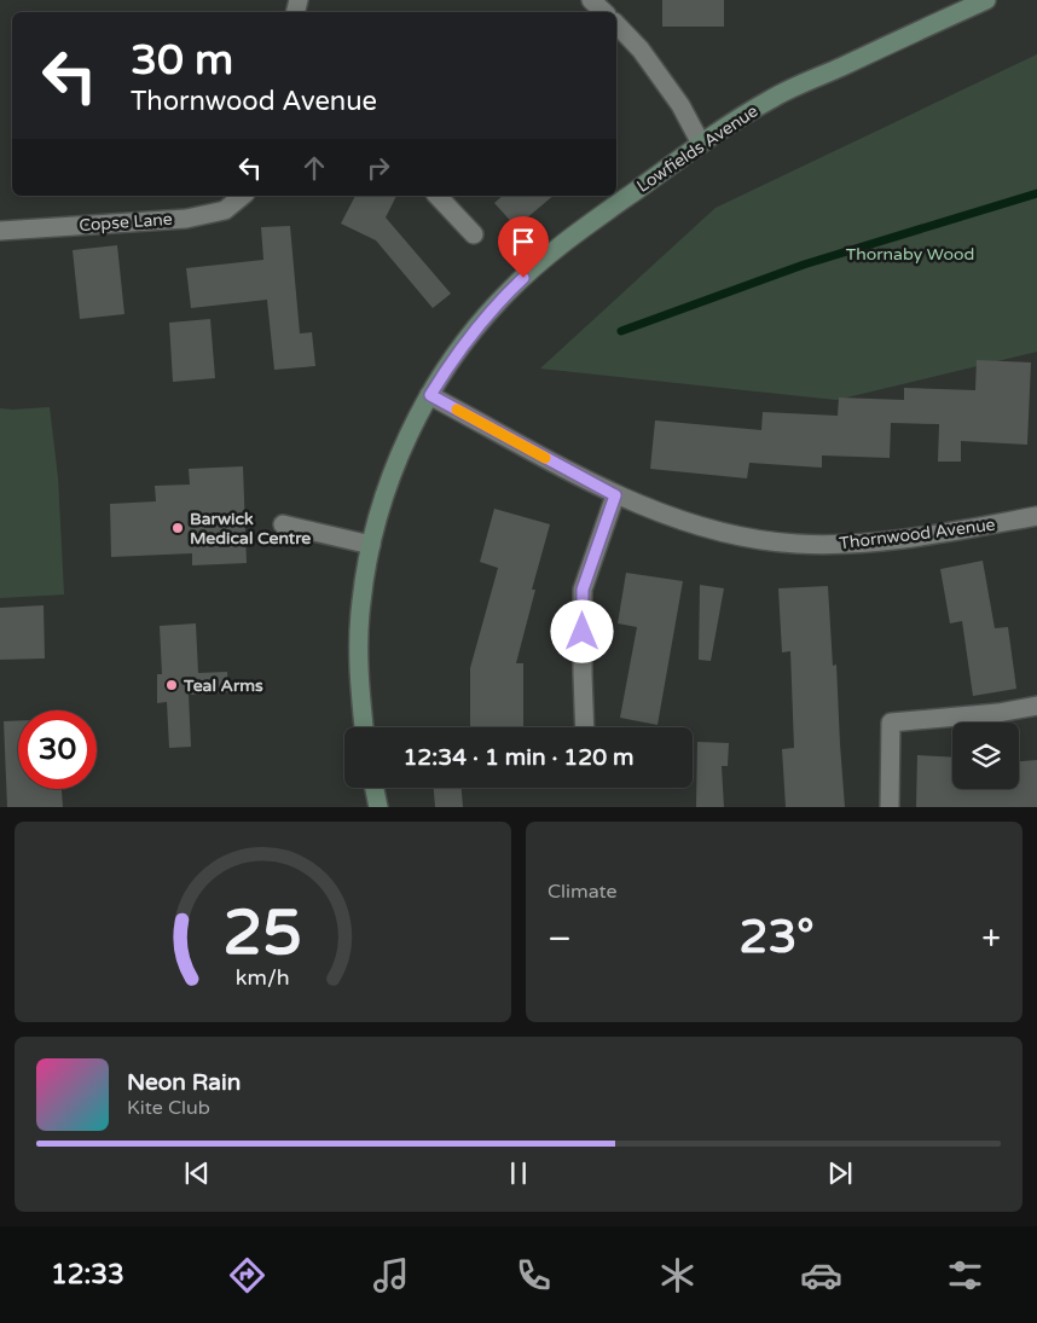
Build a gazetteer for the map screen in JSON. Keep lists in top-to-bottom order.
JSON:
{
  "streets": {
    "street": ["Lowfields Avenue", "Copse Lane", "Thornwood Avenue"]
  },
  "crossings": [
    ["Lowfields Avenue", "Thornwood Avenue"]
  ],
  "parks": ["Thornaby Wood"],
  "places": ["Barwick Medical Centre", "Teal Arms"],
  "page": {
    "turn": ["30 m", "Thornwood Avenue"],
    "limit": "30",
    "trip": "12:34 · 1 min · 120 m",
    "tile": "Climate",
    "heat": ["−", "23°", "+"],
    "song": ["Neon Rain", "Kite Club"],
    "tabs": "12:33",
    "gauge": ["25", "km/h"]
  }
}
